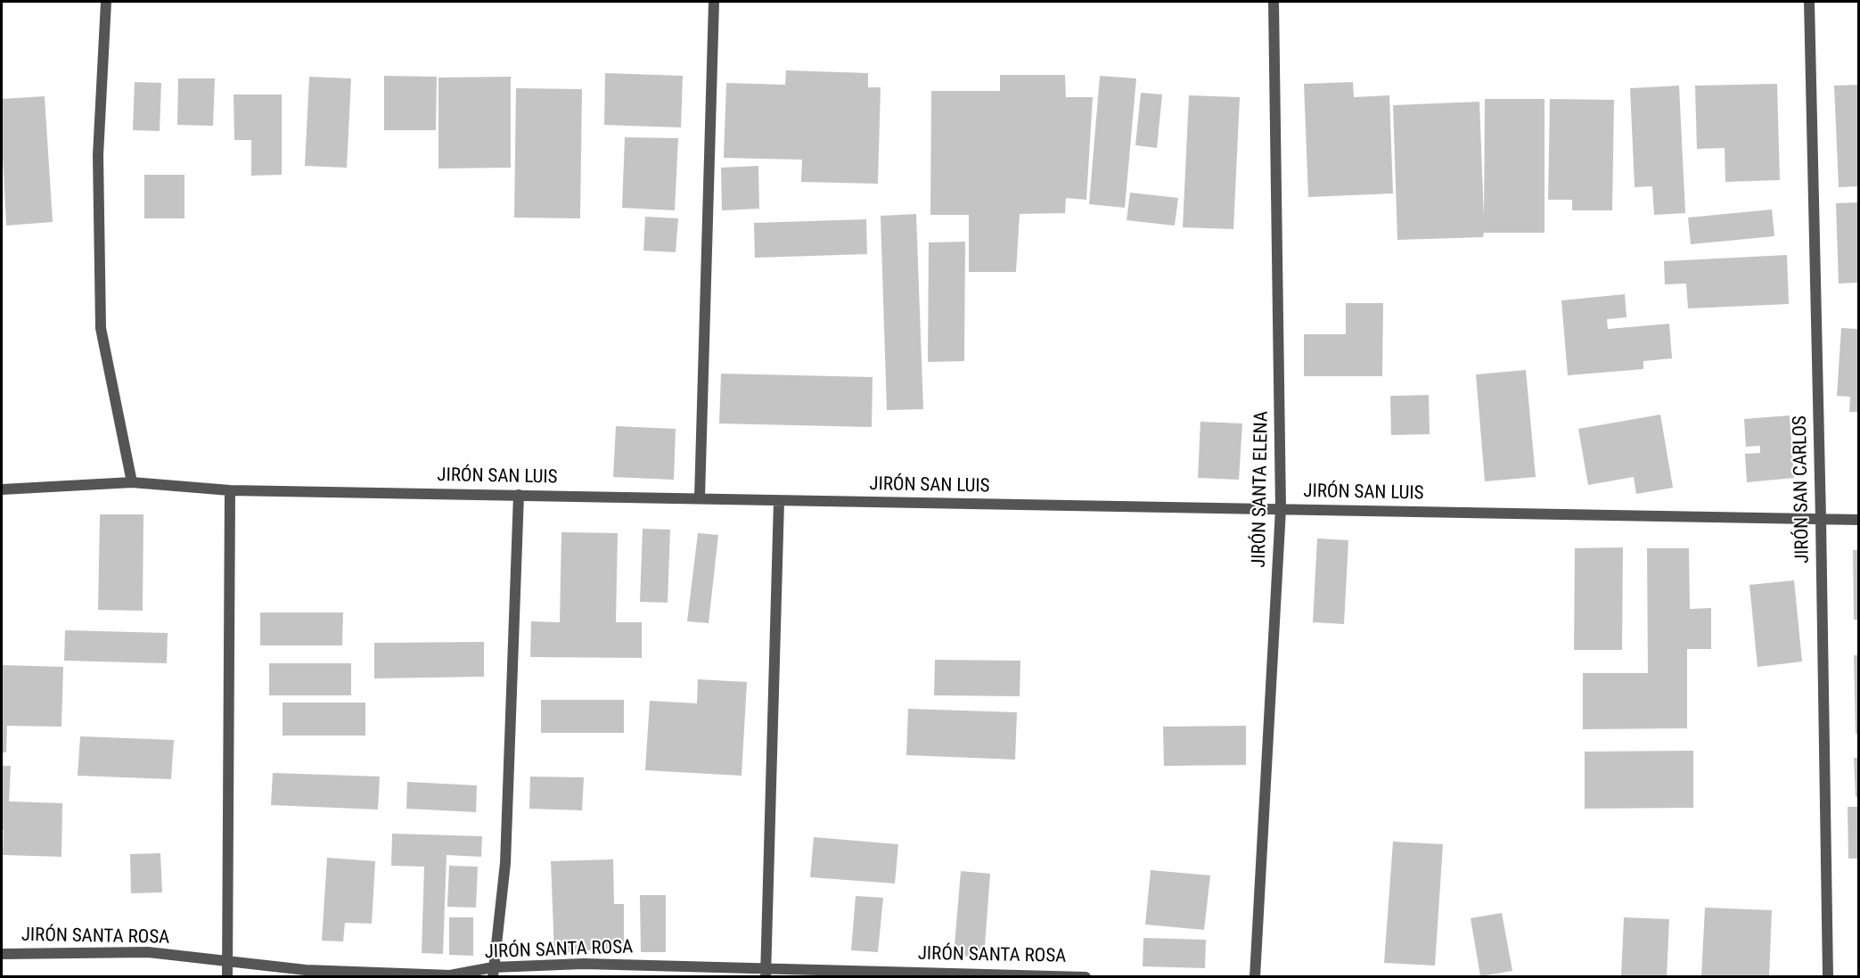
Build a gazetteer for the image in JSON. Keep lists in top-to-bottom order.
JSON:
{
  "streets": {
    "street": [
      "JIRÓN SAN LUIS",
      "JIRÓN SANTA ELENA",
      "JIRÓN SAN CARLOS",
      "JIRÓN SANTA ROSA"
    ]
  },
  "crossings": [
    ["JIRÓN SAN LUIS", "JIRÓN SANTA ELENA"],
    ["JIRÓN SAN LUIS", "JIRÓN SAN CARLOS"]
  ]
}
